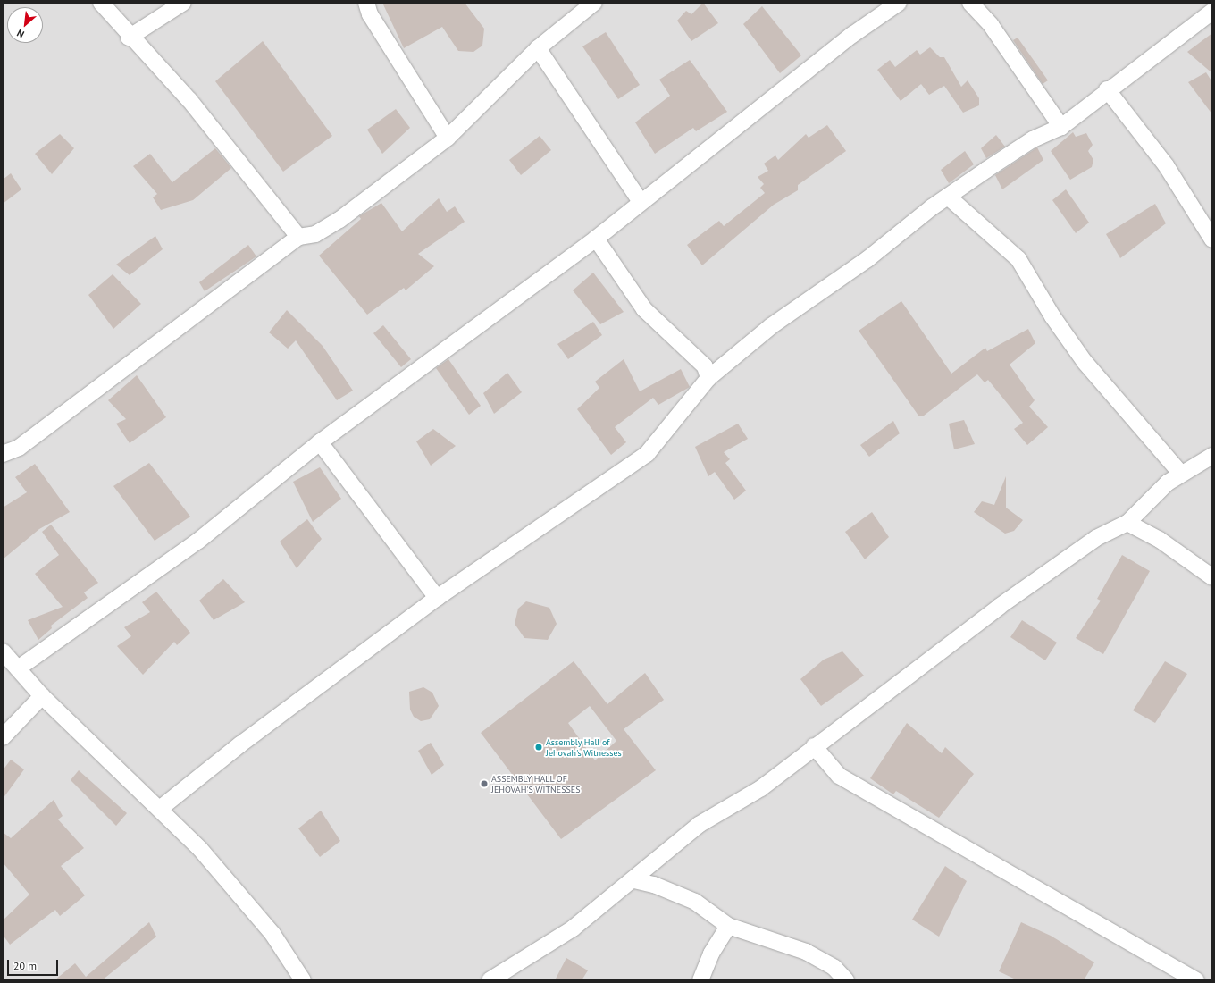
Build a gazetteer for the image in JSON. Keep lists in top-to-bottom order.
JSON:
{
  "places": ["Assembly Hall of Jehovah's Witnesses", "ASSEMBLY HALL OF JEHOVAH'S WITNESSES"],
  "scale_bar": "20 m",
  "north": "bottom left"
}
